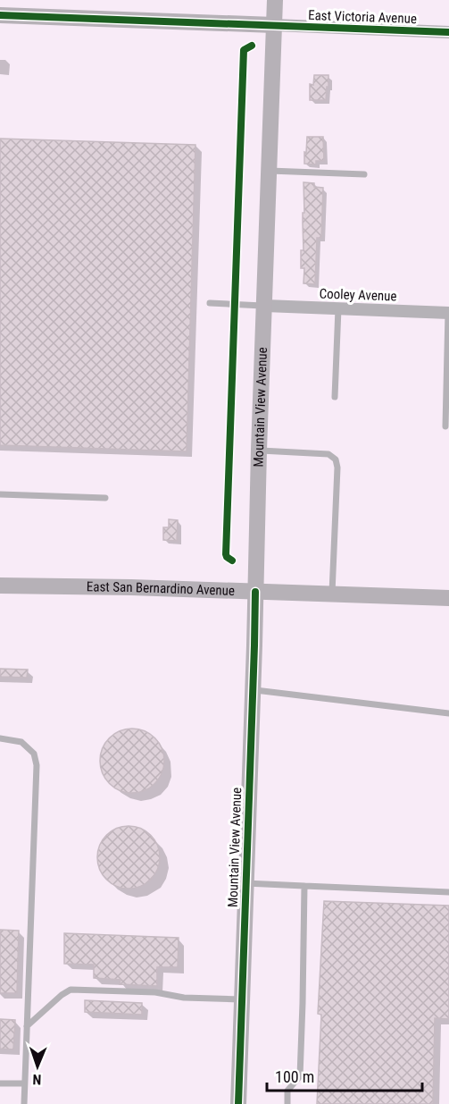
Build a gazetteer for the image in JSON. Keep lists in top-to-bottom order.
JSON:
{
  "streets": {
    "main road": ["Mountain View Avenue", "East San Bernardino Avenue"],
    "street": ["East Victoria Avenue", "Cooley Avenue"]
  },
  "crossings": [
    ["East Victoria Avenue", "Mountain View Avenue"],
    ["Cooley Avenue", "Mountain View Avenue"],
    ["Mountain View Avenue", "East San Bernardino Avenue"]
  ],
  "scale_bar": "100 m",
  "north": "bottom"
}
